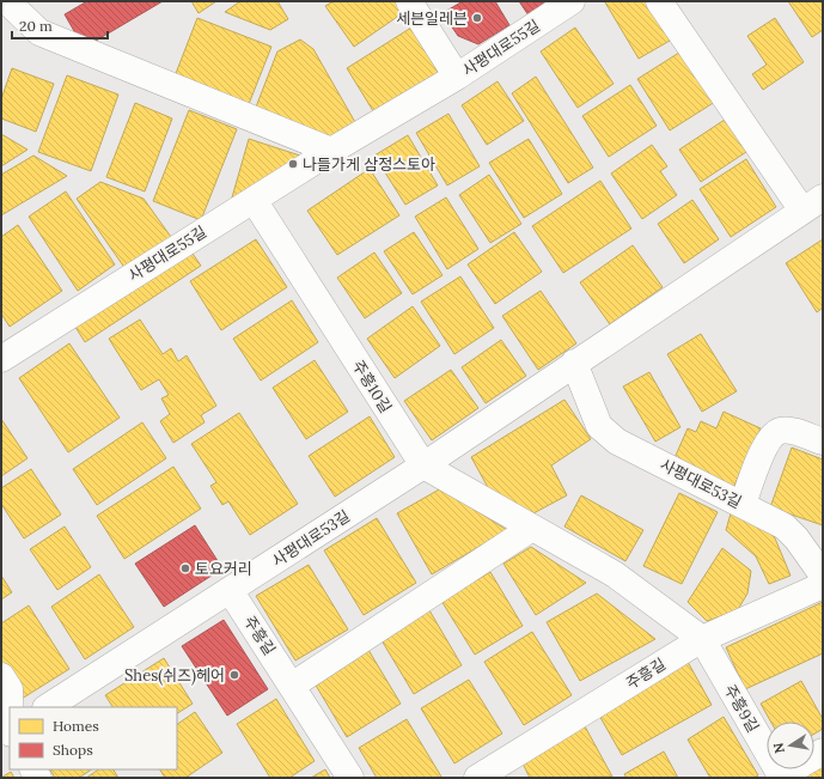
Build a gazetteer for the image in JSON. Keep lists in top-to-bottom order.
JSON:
{
  "streets": {
    "street": [
      "사평대로55길",
      "주흥10길",
      "사평대로53길",
      "주흥길",
      "주흥9길"
    ]
  },
  "crossings": [
    ["사평대로55길", "주흥10길"],
    ["주흥10길", "사평대로53길"],
    ["주흥10길", "주흥길"],
    ["주흥10길", "주흥9길"],
    ["사평대로53길", "주흥길"],
    ["주흥길", "주흥9길"]
  ],
  "places": [
    "세븐일레븐",
    "나들가게 삼정스토아",
    "토요커리",
    "Shes(쉬즈)헤어"
  ],
  "legend": ["Homes", "Shops"],
  "scale_bar": "20 m",
  "north": "left"
}
